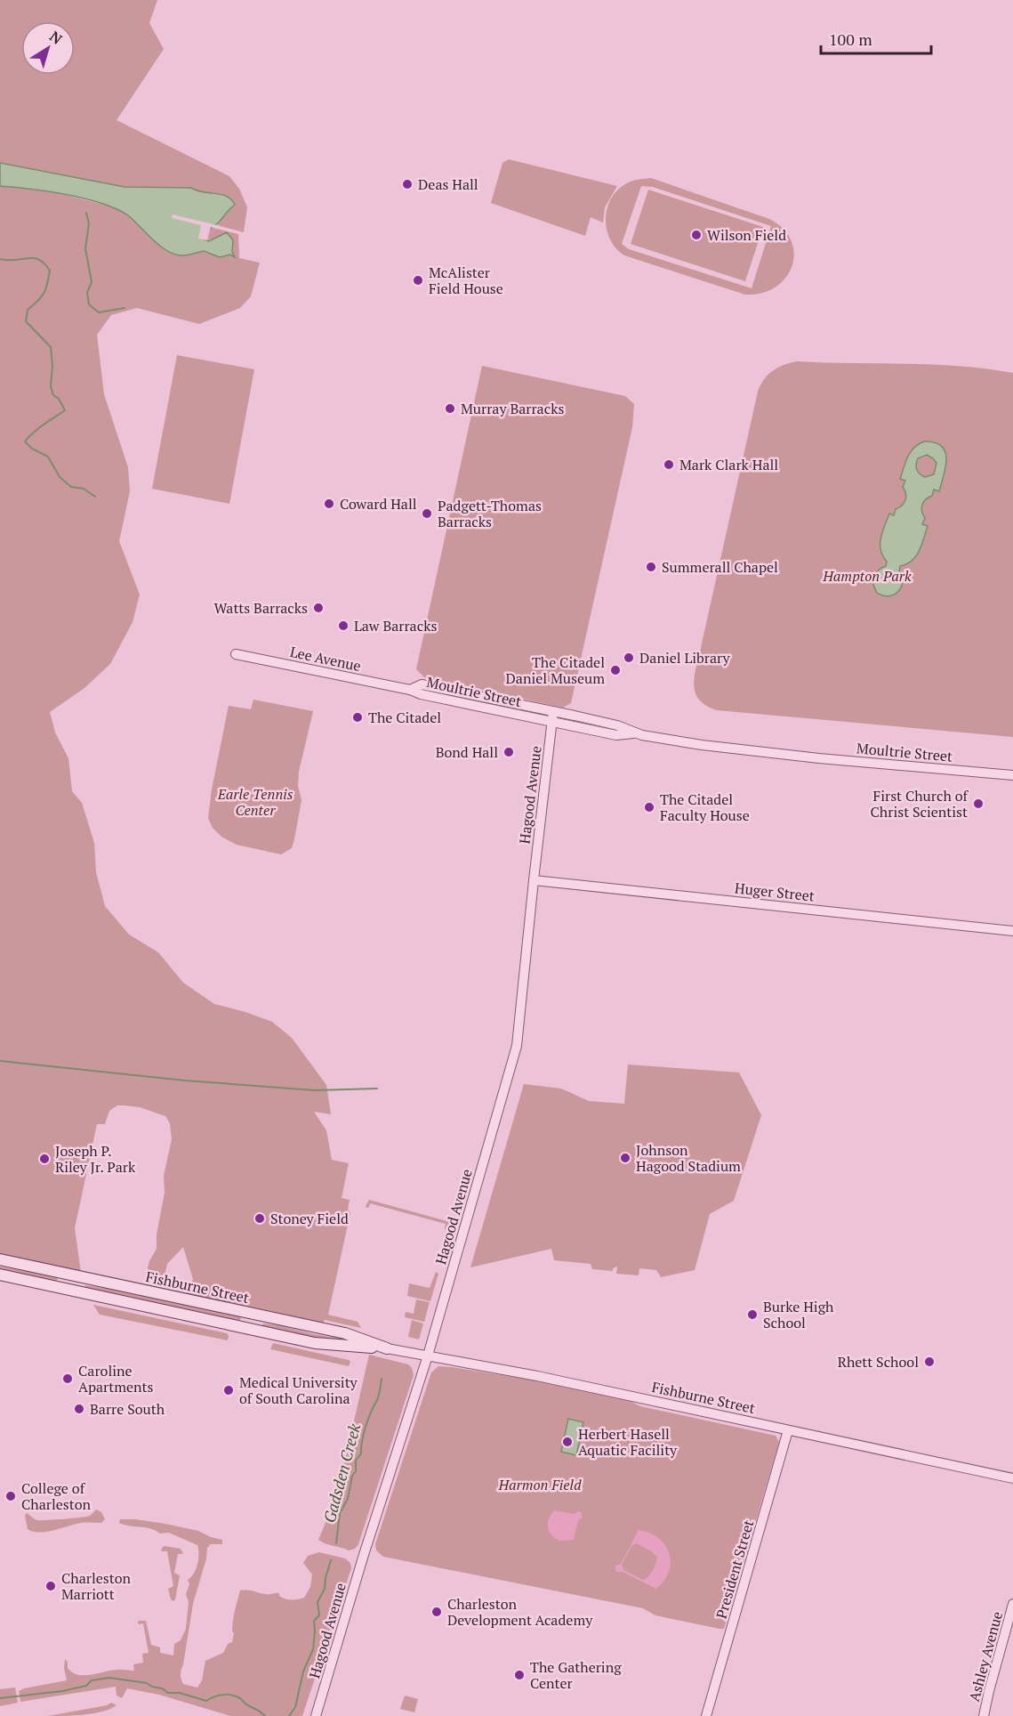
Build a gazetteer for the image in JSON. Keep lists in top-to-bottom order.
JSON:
{
  "streets": {
    "main road": ["Fishburne Street"],
    "street": [
      "Lee Avenue",
      "Moultrie Street",
      "Hagood Avenue",
      "Huger Street",
      "President Street",
      "Ashley Avenue"
    ]
  },
  "crossings": [
    ["Lee Avenue", "Moultrie Street"],
    ["Moultrie Street", "Hagood Avenue"],
    ["Hagood Avenue", "Huger Street"],
    ["Hagood Avenue", "Fishburne Street"],
    ["Fishburne Street", "President Street"]
  ],
  "water": ["Gadsden Creek"],
  "parks": ["Hampton Park", "Earle Tennis Center", "Harmon Field"],
  "places": [
    "Deas Hall",
    "Wilson Field",
    "McAlister Field House",
    "Murray Barracks",
    "Mark Clark Hall",
    "Coward Hall",
    "Padgett-Thomas Barracks",
    "Summerall Chapel",
    "Watts Barracks",
    "Law Barracks",
    "Daniel Library",
    "The Citadel Daniel Museum",
    "The Citadel",
    "Bond Hall",
    "First Church of Christ Scientist",
    "The Citadel Faculty House",
    "Johnson Hagood Stadium",
    "Joseph P. Riley Jr. Park",
    "Stoney Field",
    "Burke High School",
    "Rhett School",
    "Caroline Apartments",
    "Medical University of South Carolina",
    "Barre South",
    "Herbert Hasell Aquatic Facility",
    "College of Charleston",
    "Charleston Marriott",
    "Charleston Development Academy",
    "The Gathering Center"
  ],
  "scale_bar": "100 m",
  "north": "top right"
}
